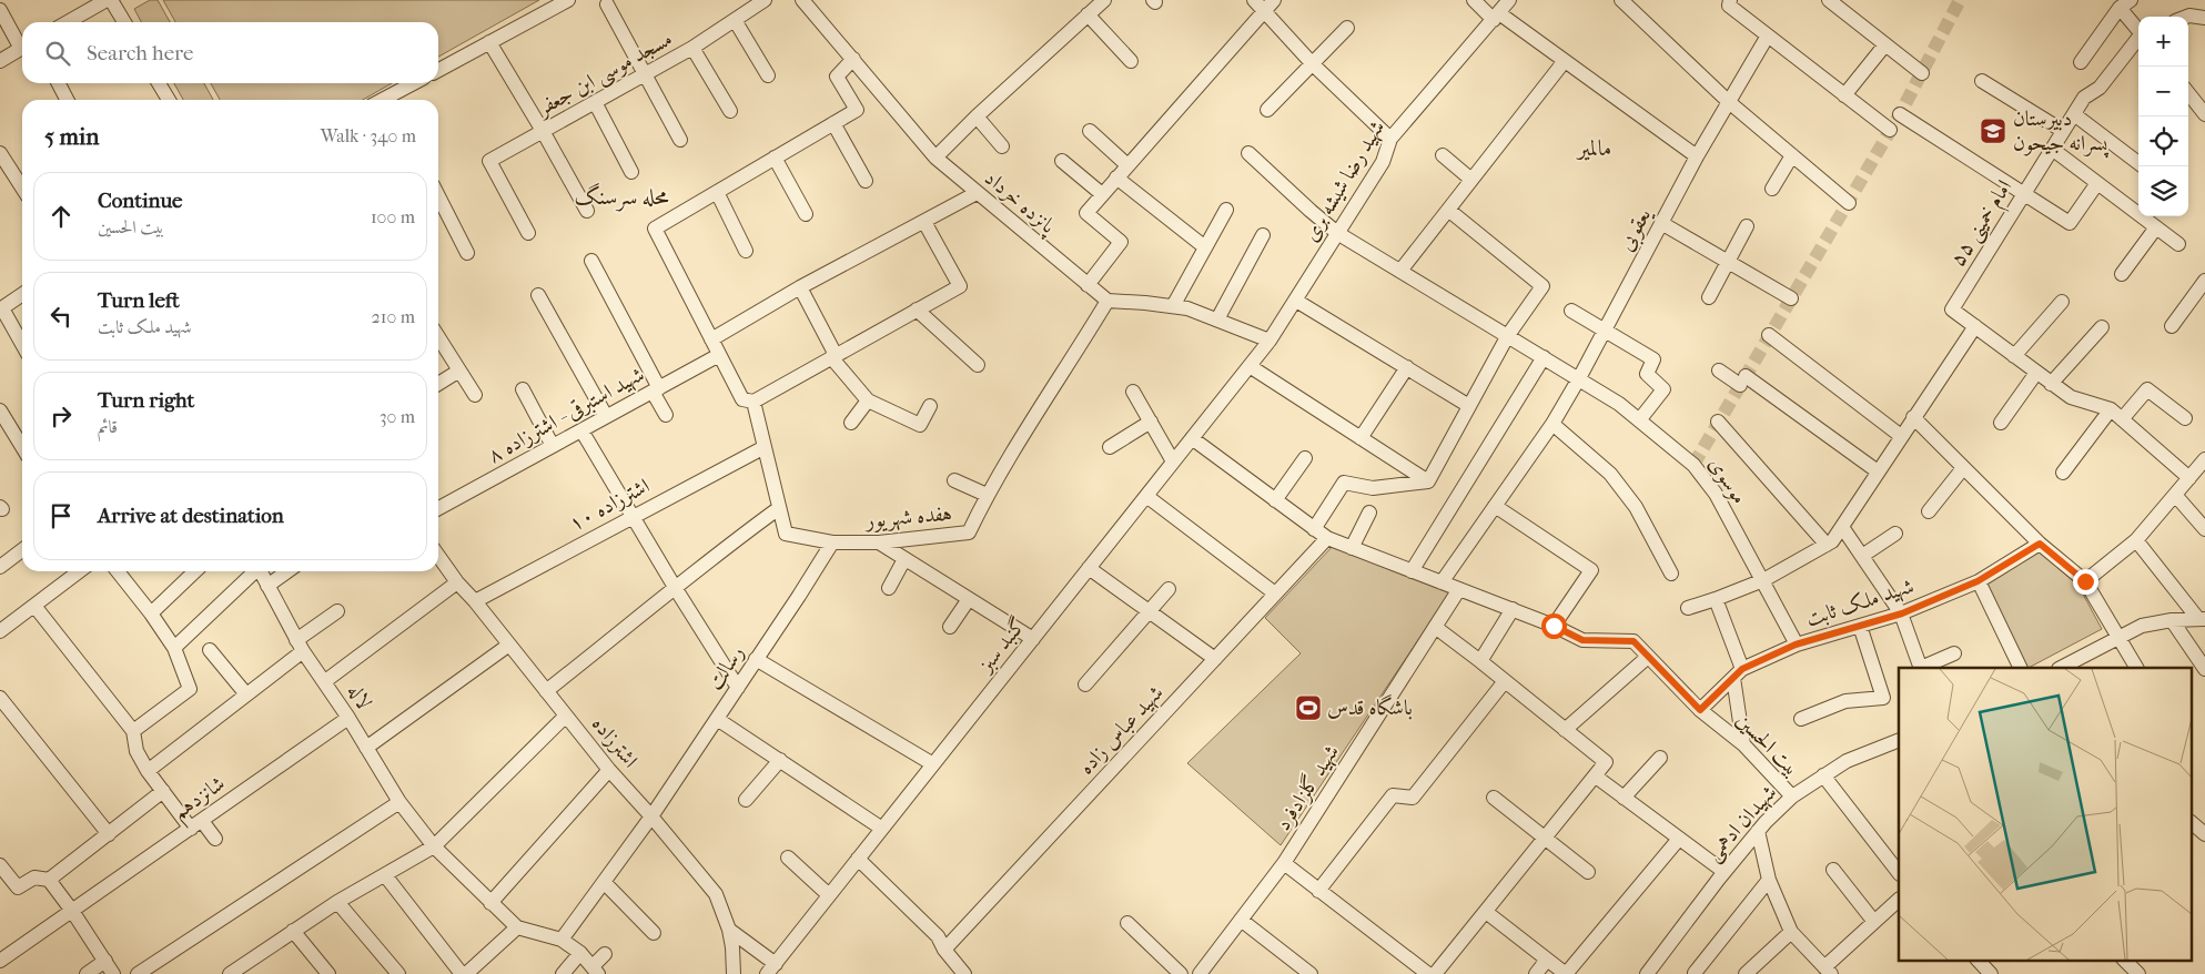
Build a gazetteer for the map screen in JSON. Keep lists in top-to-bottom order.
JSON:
{
  "streets": {
    "street": [
      "مسجد موسی ابن جعفر",
      "شهید رضا شیشه بری",
      "پانزده خرداد",
      "امام خمینی ۵۵",
      "یعقوبی",
      "شهید استبرقی - اشترزاده ۸",
      "موسوی",
      "اشترزاده ۱۰",
      "هفده شهریور",
      "شهید ملک ثابت",
      "گنبد سبز",
      "رسالت",
      "لاله",
      "شهید عباس زاده",
      "اشترزاده",
      "بیت الحسین",
      "شهید گلزادفرد",
      "شانزدهم",
      "شهیدان ادهمی"
    ]
  },
  "crossings": [
    ["شهید رضا شیشه بری", "موسوی"],
    ["شهید رضا شیشه بری", "گنبد سبز"],
    ["پانزده خرداد", "هفده شهریور"],
    ["یعقوبی", "موسوی"],
    ["یعقوبی", "بیت الحسین"],
    ["موسوی", "شهید ملک ثابت"],
    ["اشترزاده ۱۰", "هفده شهریور"],
    ["اشترزاده ۱۰", "اشترزاده"],
    ["هفده شهریور", "رسالت"],
    ["شهید ملک ثابت", "بیت الحسین"],
    ["گنبد سبز", "بیت الحسین"],
    ["رسالت", "اشترزاده"],
    ["لاله", "شانزدهم"],
    ["شهید عباس زاده", "بیت الحسین"],
    ["بیت الحسین", "شهید گلزادفرد"],
    ["بیت الحسین", "شهیدان ادهمی"]
  ],
  "districts": ["مالمیر", "محله سرسنگ"],
  "places": {
    "school or university": ["دبیرستان پسرانه جیحون"],
    "sports": ["باشگاه قدس"]
  },
  "page": {
    "map_buttons": ["+", "−"],
    "search": "Search here",
    "heading": ["5 min", "Walk · 340 m"],
    "list": [
      ["Continue", "بیت الحسین", "100 m"],
      ["Turn left", "شهید ملک ثابت", "210 m"],
      ["Turn right", "قائم", "30 m"],
      "Arrive at destination"
    ]
  }
}
